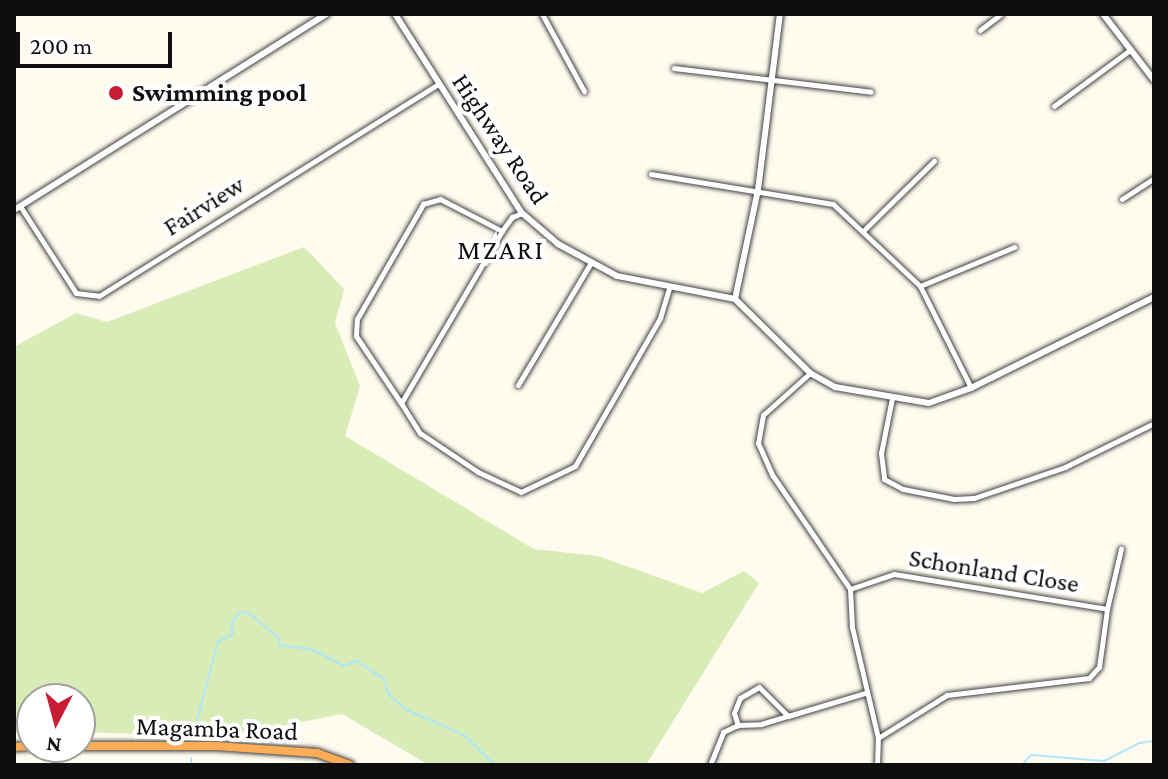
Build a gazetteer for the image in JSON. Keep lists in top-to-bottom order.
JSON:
{
  "streets": {
    "highway": ["Magamba Road"],
    "street": ["Highway Road", "Fairview", "Schonland Close"]
  },
  "crossings": [
    ["Highway Road", "Fairview"]
  ],
  "districts": ["MZARI"],
  "places": ["Swimming pool"],
  "scale_bar": "200 m",
  "north": "bottom"
}
